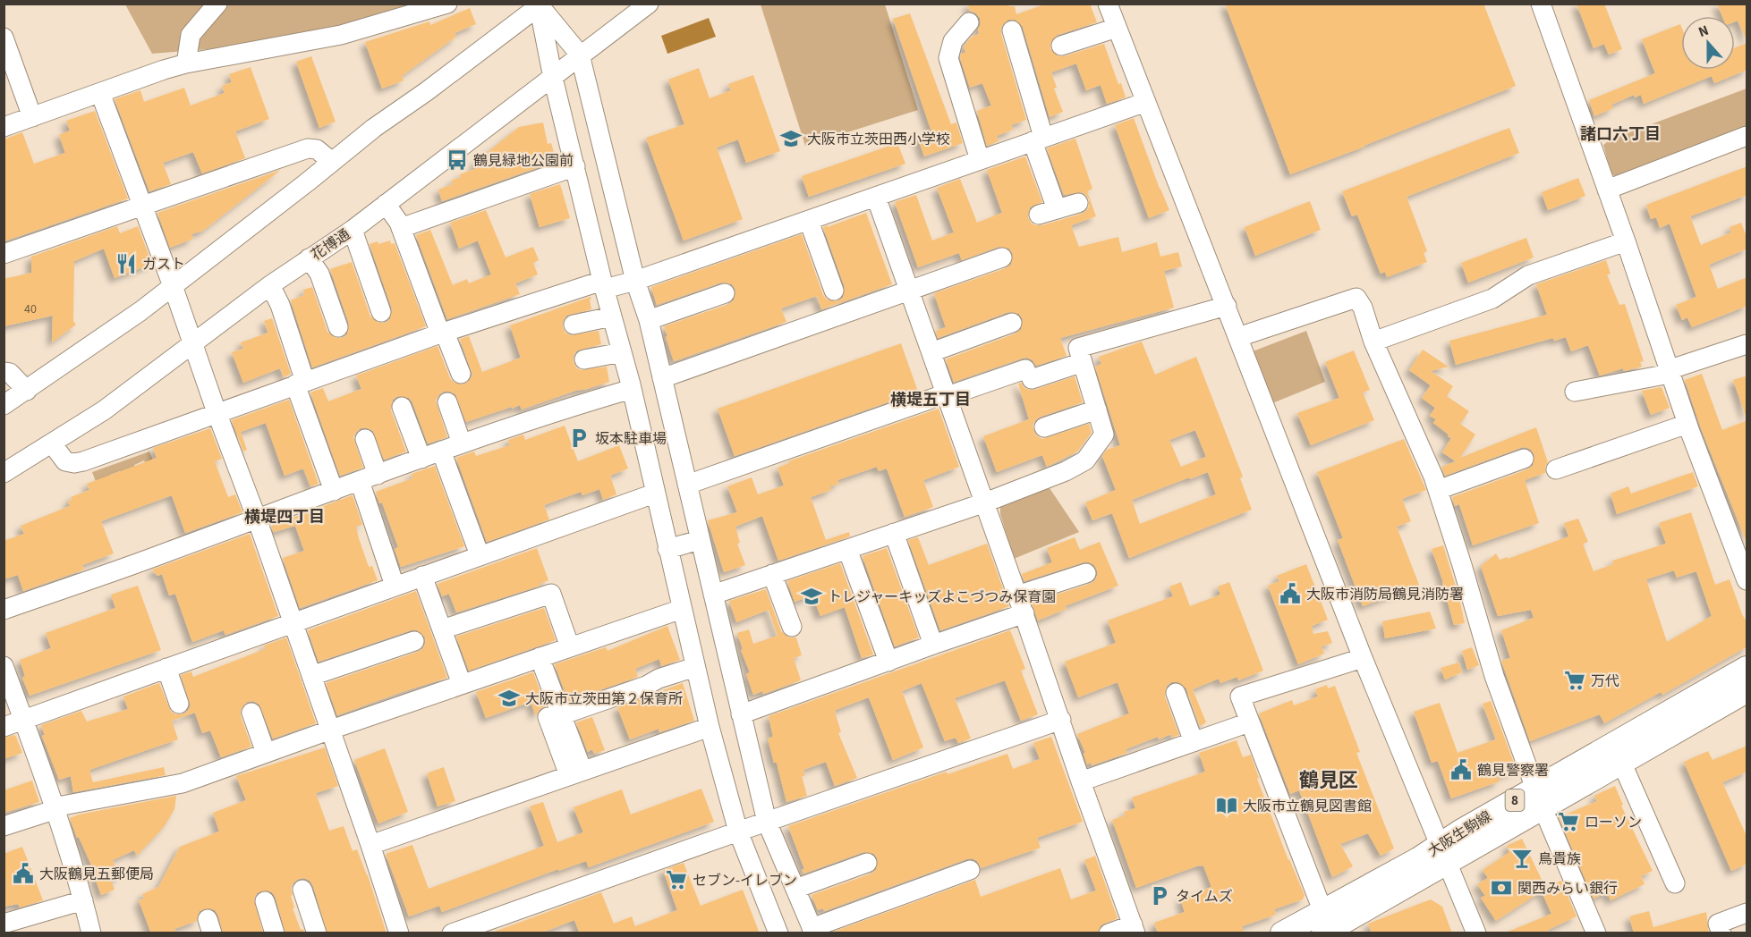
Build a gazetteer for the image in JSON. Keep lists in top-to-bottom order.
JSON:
{
  "streets": {
    "main road": ["8", "大阪生駒線"],
    "street": ["花博通"]
  },
  "districts": [
    "諸口六丁目",
    "横堤五丁目",
    "横堤四丁目",
    "鶴見区"
  ],
  "places": {
    "school or university": ["大阪市立茨田西小学校", "トレジャーキッズよこづつみ保育園", "大阪市立茨田第２保育所"],
    "bus stop": ["鶴見緑地公園前"],
    "restaurant": ["ガスト"],
    "parking": ["坂本駐車場", "タイムズ"],
    "public building": ["大阪市消防局鶴見消防署", "鶴見警察署", "大阪鶴見五郵便局"],
    "supermarket": ["万代", "ローソン", "セブン-イレブン"],
    "library": ["大阪市立鶴見図書館"],
    "bar": ["鳥貴族"],
    "bank": ["関西みらい銀行"]
  },
  "house_numbers": ["40"],
  "north": "top"
}
